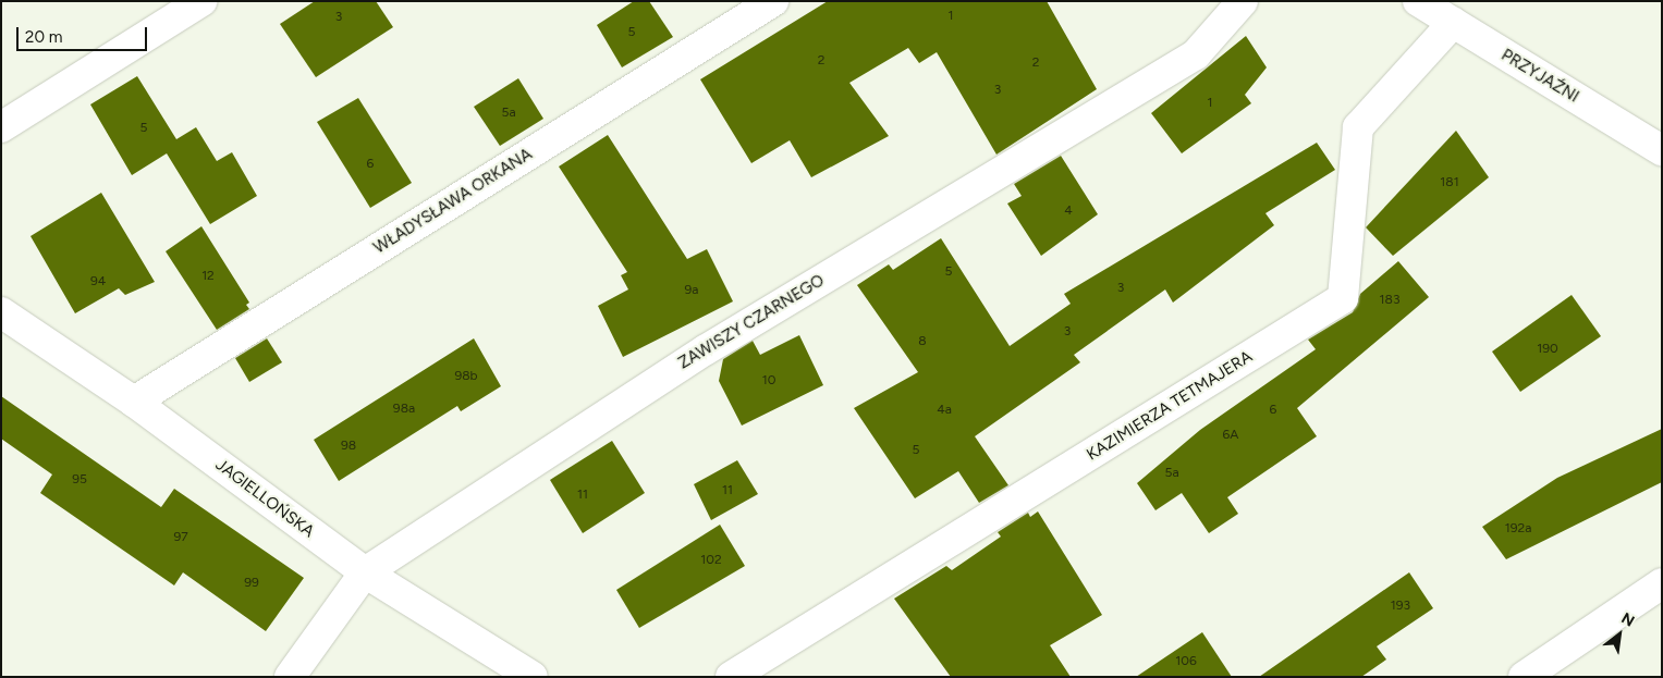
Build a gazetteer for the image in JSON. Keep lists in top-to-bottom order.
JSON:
{
  "streets": {
    "street": [
      "PRZYJAŹNI",
      "WŁADYSŁAWA ORKANA",
      "ZAWISZY CZARNEGO",
      "KAZIMIERZA TETMAJERA",
      "JAGIELLOŃSKA"
    ]
  },
  "crossings": [
    ["PRZYJAŹNI", "KAZIMIERZA TETMAJERA"],
    ["WŁADYSŁAWA ORKANA", "JAGIELLOŃSKA"],
    ["ZAWISZY CZARNEGO", "JAGIELLOŃSKA"]
  ],
  "house_numbers": [
    "1",
    "3",
    "5",
    "2",
    "2",
    "3",
    "1",
    "5a",
    "5",
    "6",
    "181",
    "4",
    "5",
    "12",
    "94",
    "3",
    "9a",
    "183",
    "3",
    "8",
    "190",
    "98b",
    "10",
    "98a",
    "4a",
    "6",
    "6A",
    "98",
    "5",
    "5a",
    "95",
    "11",
    "11",
    "192a",
    "97",
    "102",
    "99",
    "193",
    "106"
  ],
  "scale_bar": "20 m",
  "north": "top right"
}
